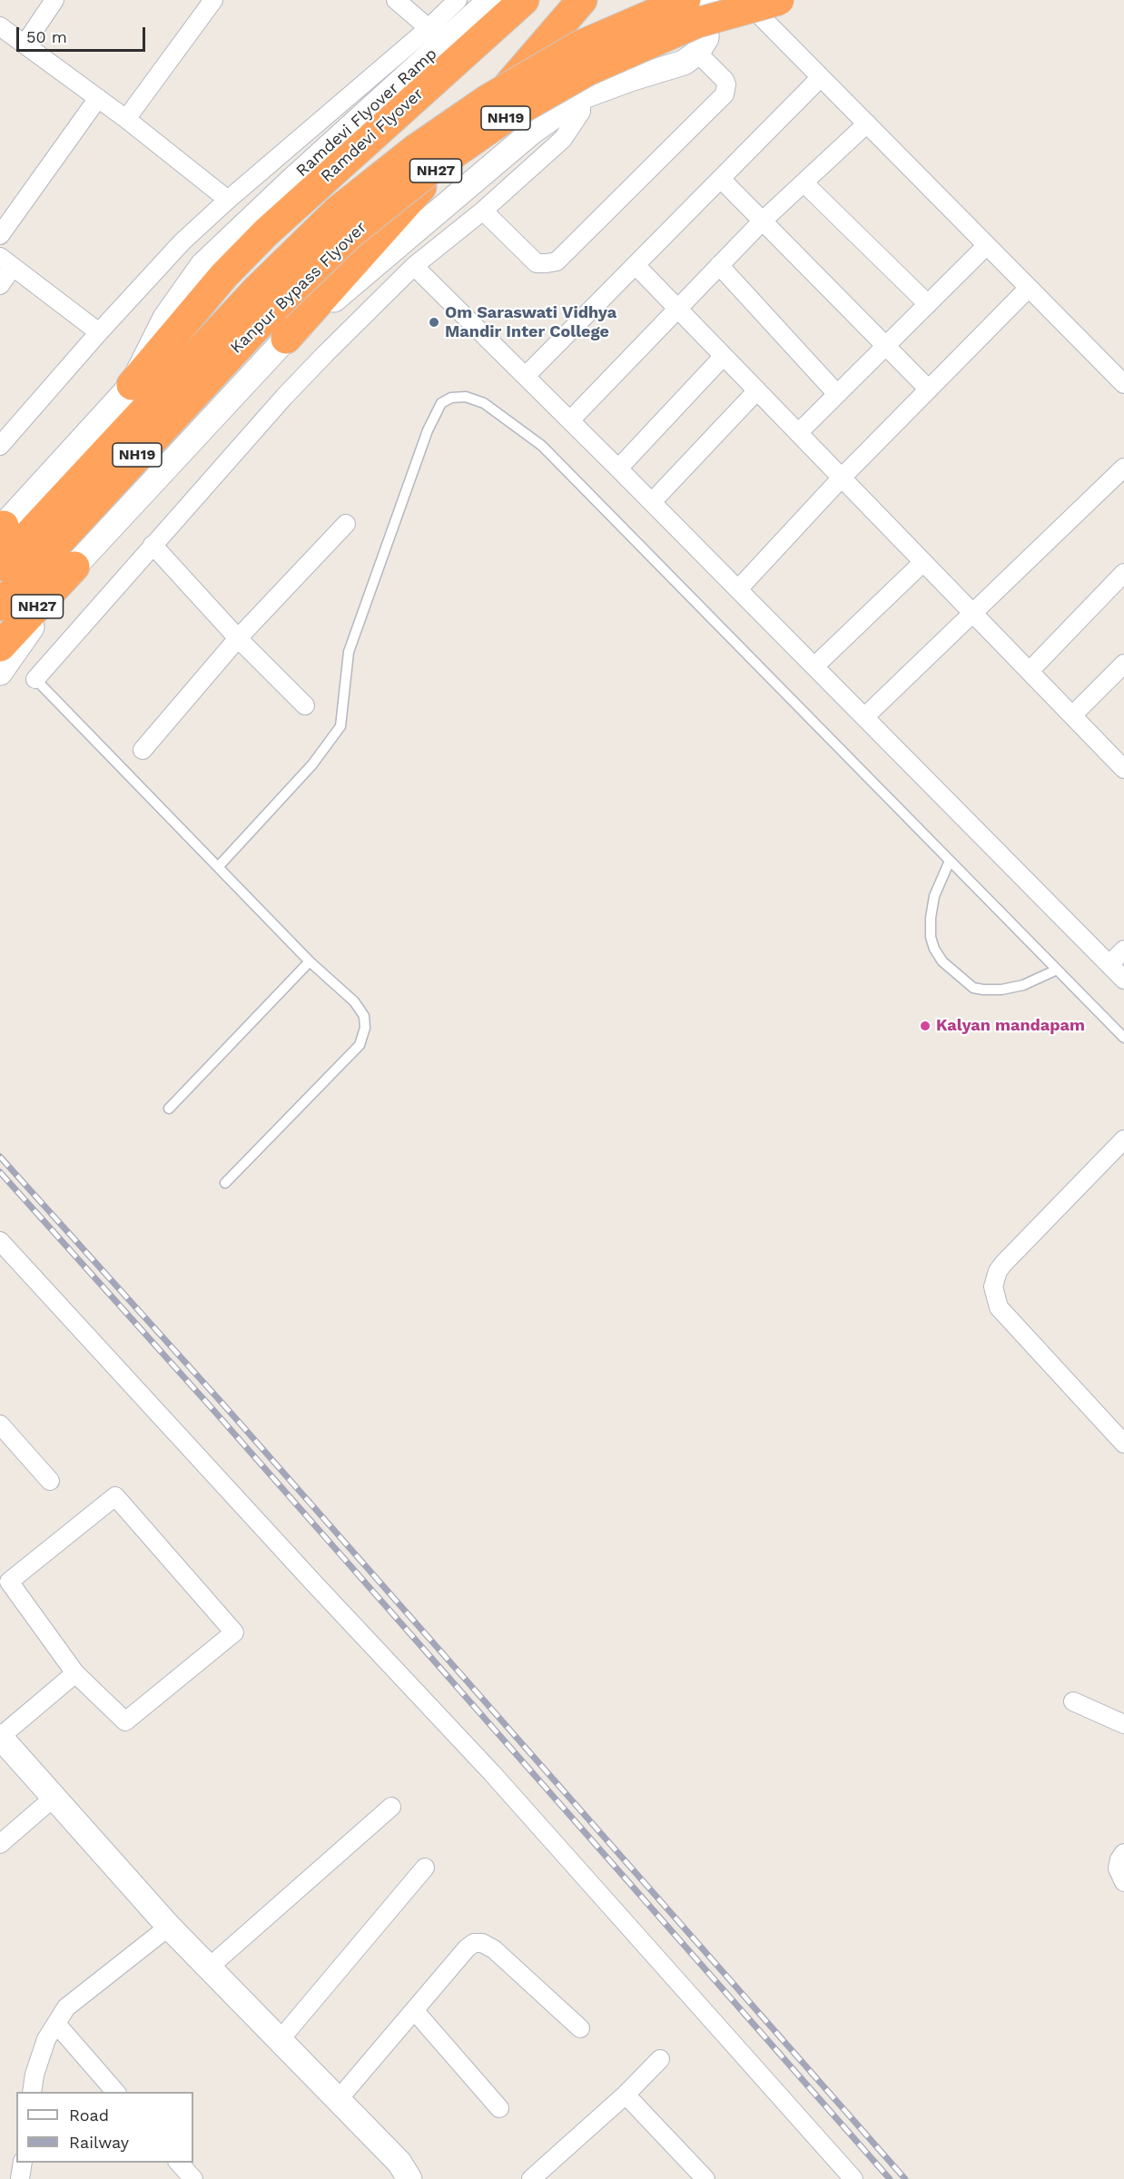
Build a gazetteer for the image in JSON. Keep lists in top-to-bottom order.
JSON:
{
  "streets": {
    "highway": [
      "NH19",
      "Ramdevi Flyover",
      "NH27",
      "Kanpur Bypass Flyover"
    ],
    "main road": ["Ramdevi Flyover Ramp"]
  },
  "crossings": [
    ["Ramdevi Flyover Ramp", "Ramdevi Flyover"]
  ],
  "places": ["Om Saraswati Vidhya Mandir Inter College", "Kalyan mandapam"],
  "legend": ["Road", "Railway"],
  "scale_bar": "50 m"
}
